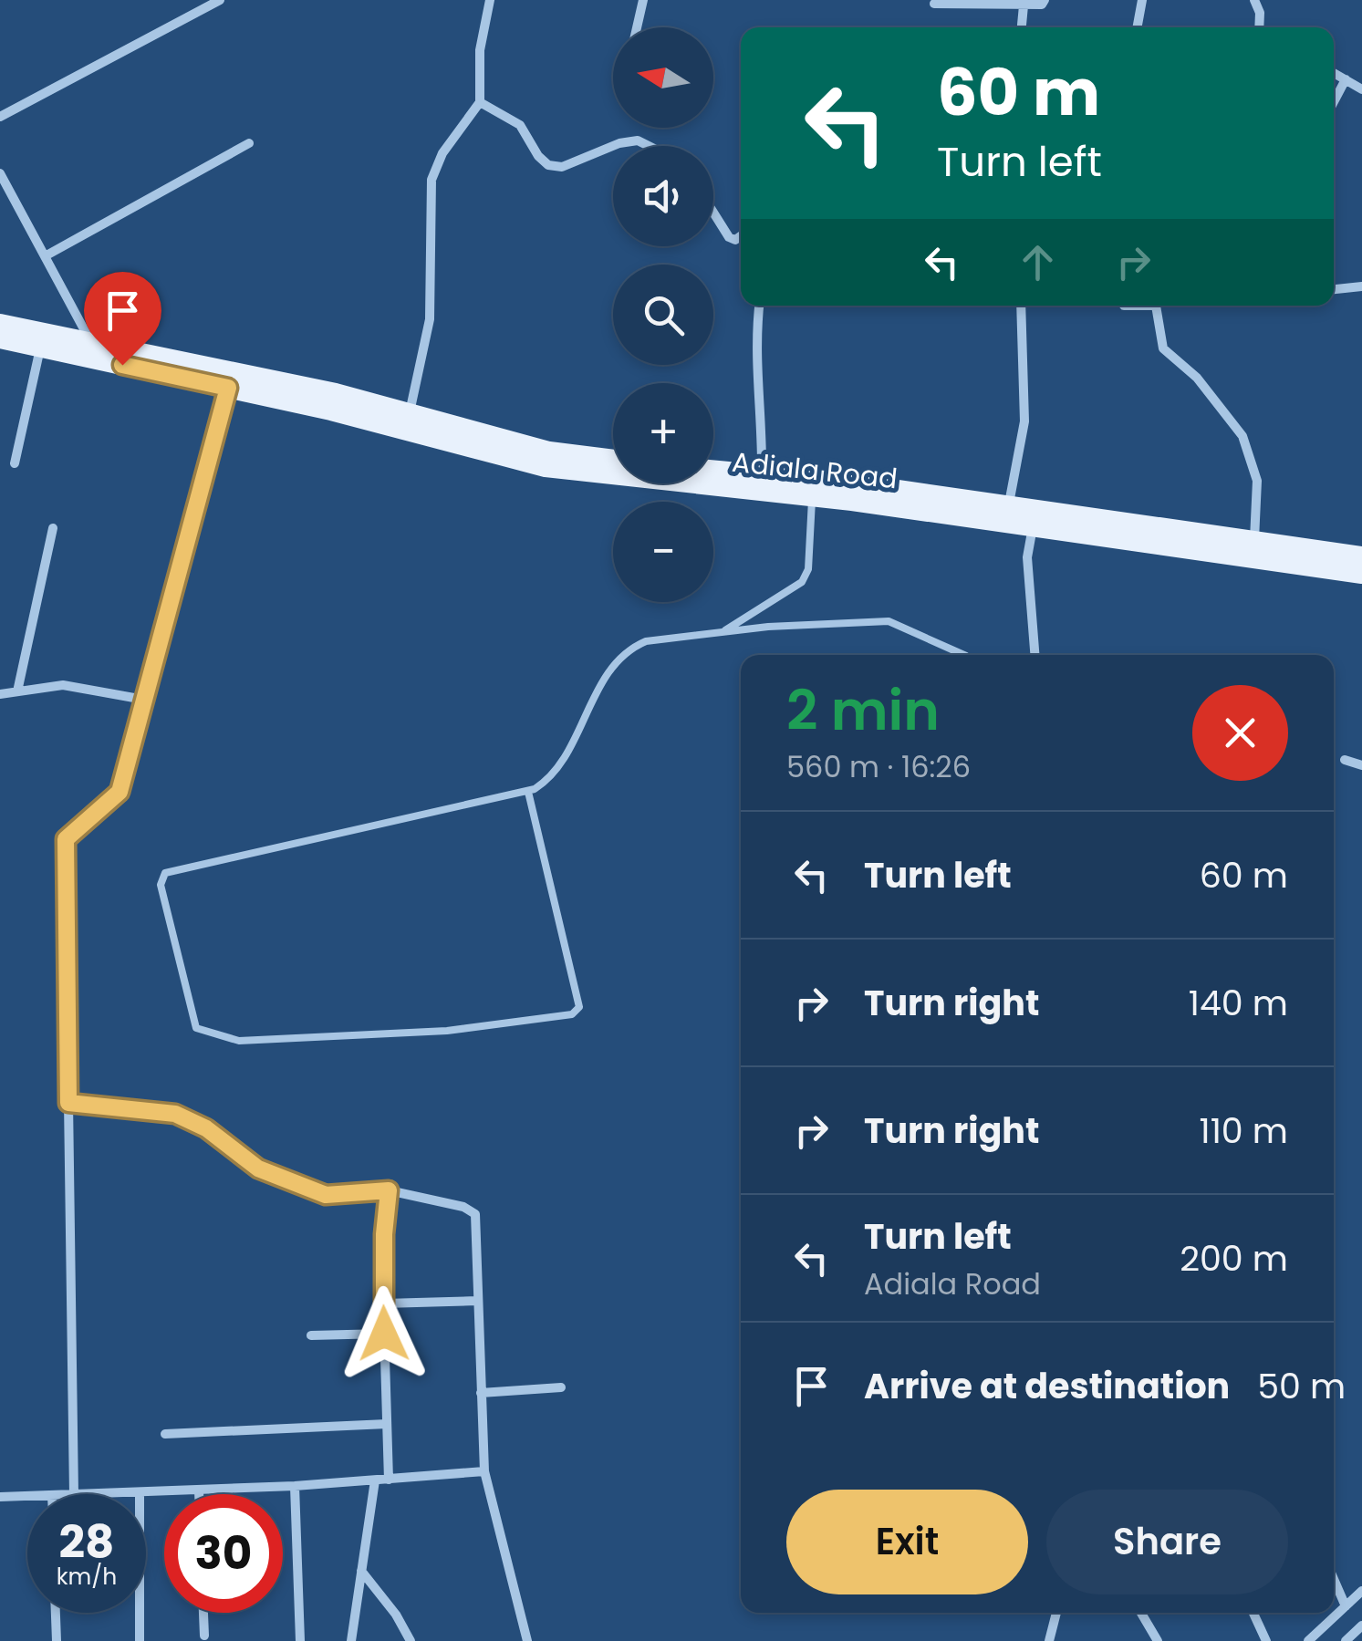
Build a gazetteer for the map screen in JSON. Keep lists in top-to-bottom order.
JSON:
{
  "streets": {
    "main road": ["Adiala Road"]
  },
  "north": "left",
  "page": {
    "map_buttons": ["+", "−"],
    "turn": ["60 m", "Turn left"],
    "heading": ["2 min", "560 m · 16:26"],
    "list": [
      {
        "name": "Turn left",
        "value": "60 m"
      },
      {
        "name": "Turn right",
        "value": "140 m"
      },
      {
        "name": "Turn right",
        "value": "110 m"
      },
      {
        "name": "Turn left",
        "note": "Adiala Road",
        "value": "200 m"
      },
      {
        "name": "Arrive at destination",
        "value": "50 m"
      }
    ],
    "buttons": ["Exit", "Share"],
    "speed": "28 km/h",
    "limit": "30"
  }
}
